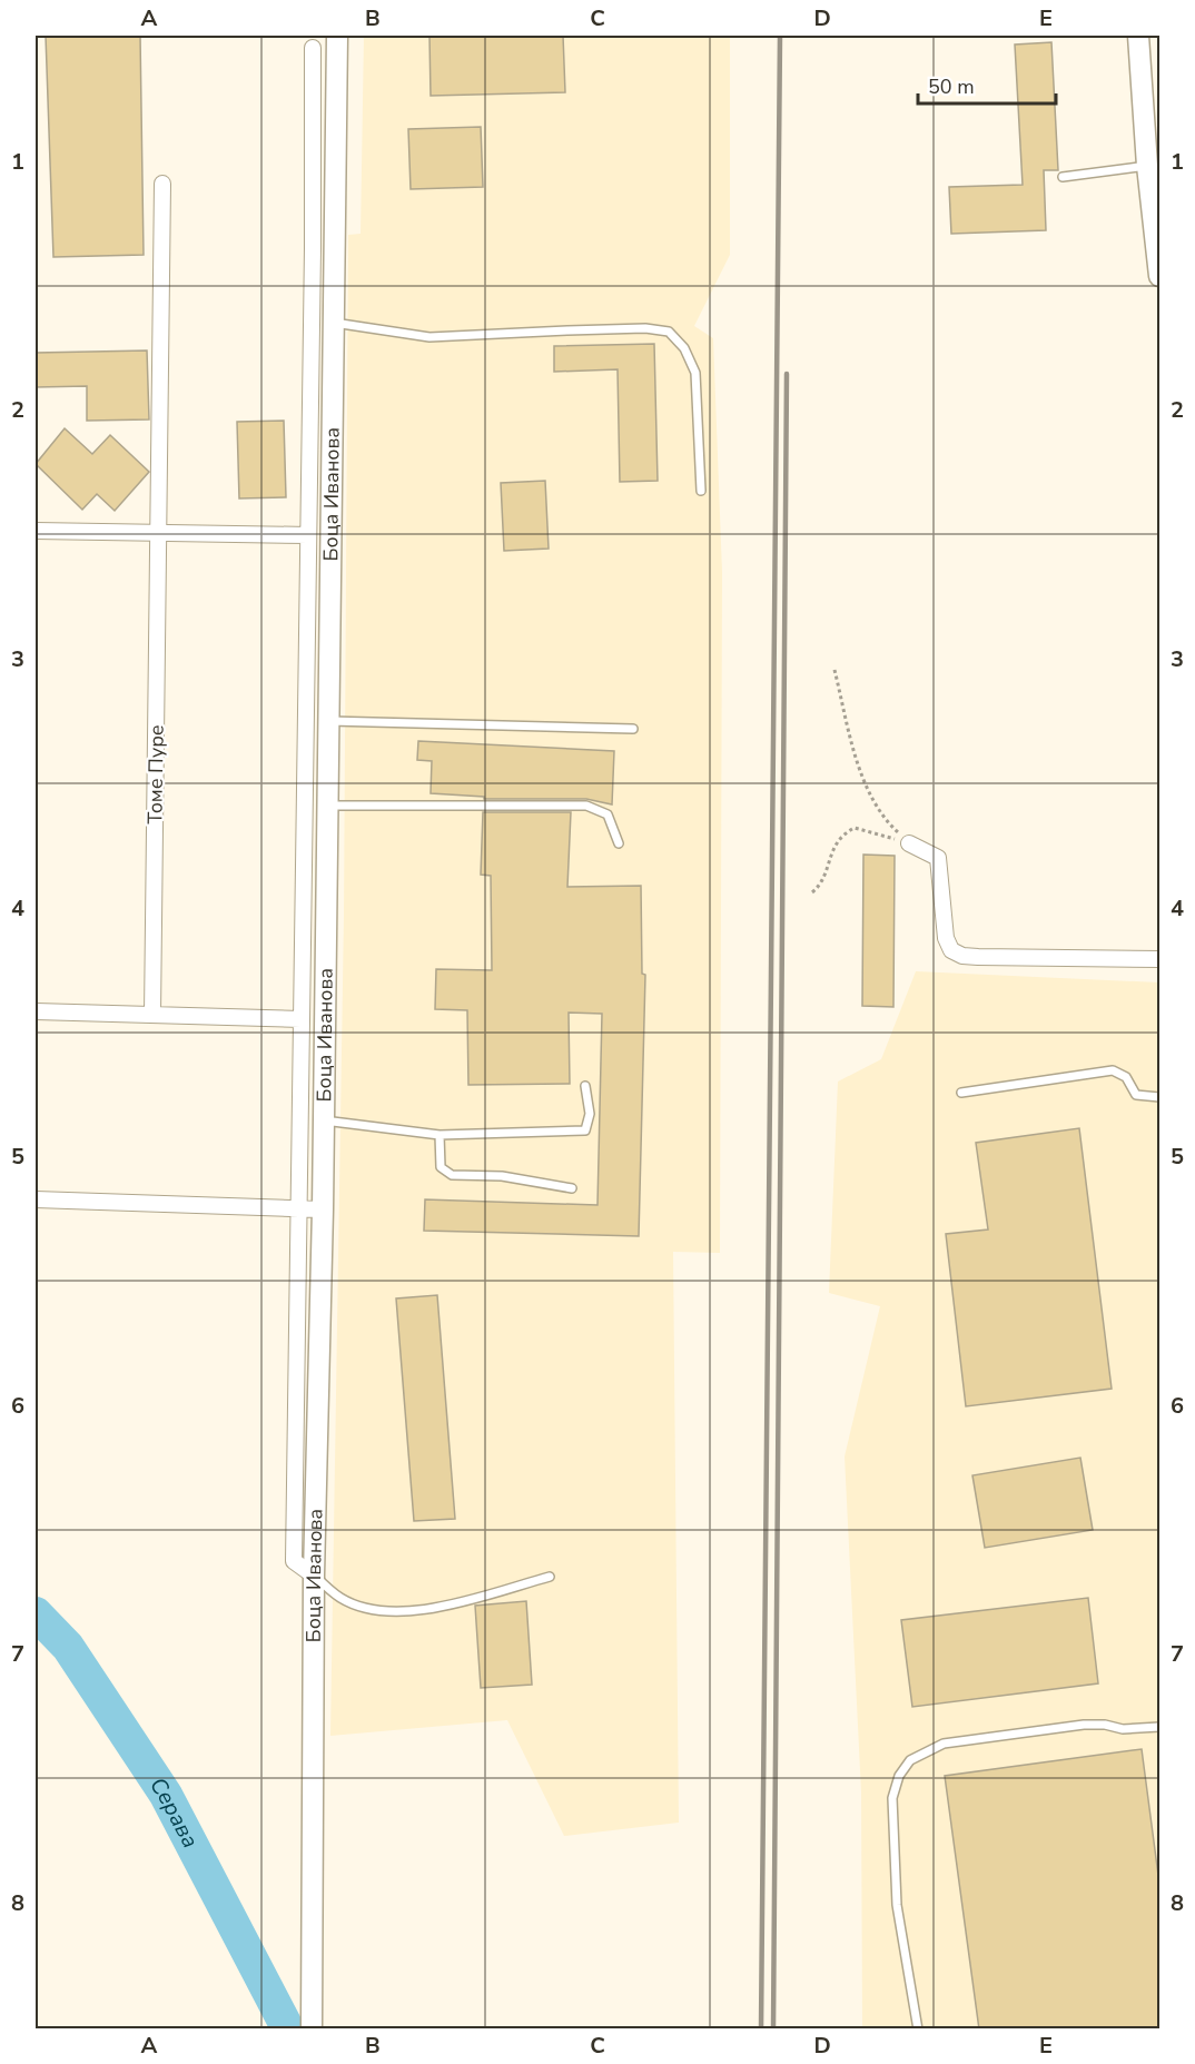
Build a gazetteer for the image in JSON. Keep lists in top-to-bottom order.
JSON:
{
  "streets": {
    "street": ["Боца Иванова", "Томе Пуре"]
  },
  "water": ["Серава"],
  "scale_bar": "50 m",
  "grid": {
    "columns": [
      "A",
      "B",
      "C",
      "D",
      "E"
    ],
    "rows": [
      "1",
      "2",
      "3",
      "4",
      "5",
      "6",
      "7",
      "8"
    ]
  }
}
